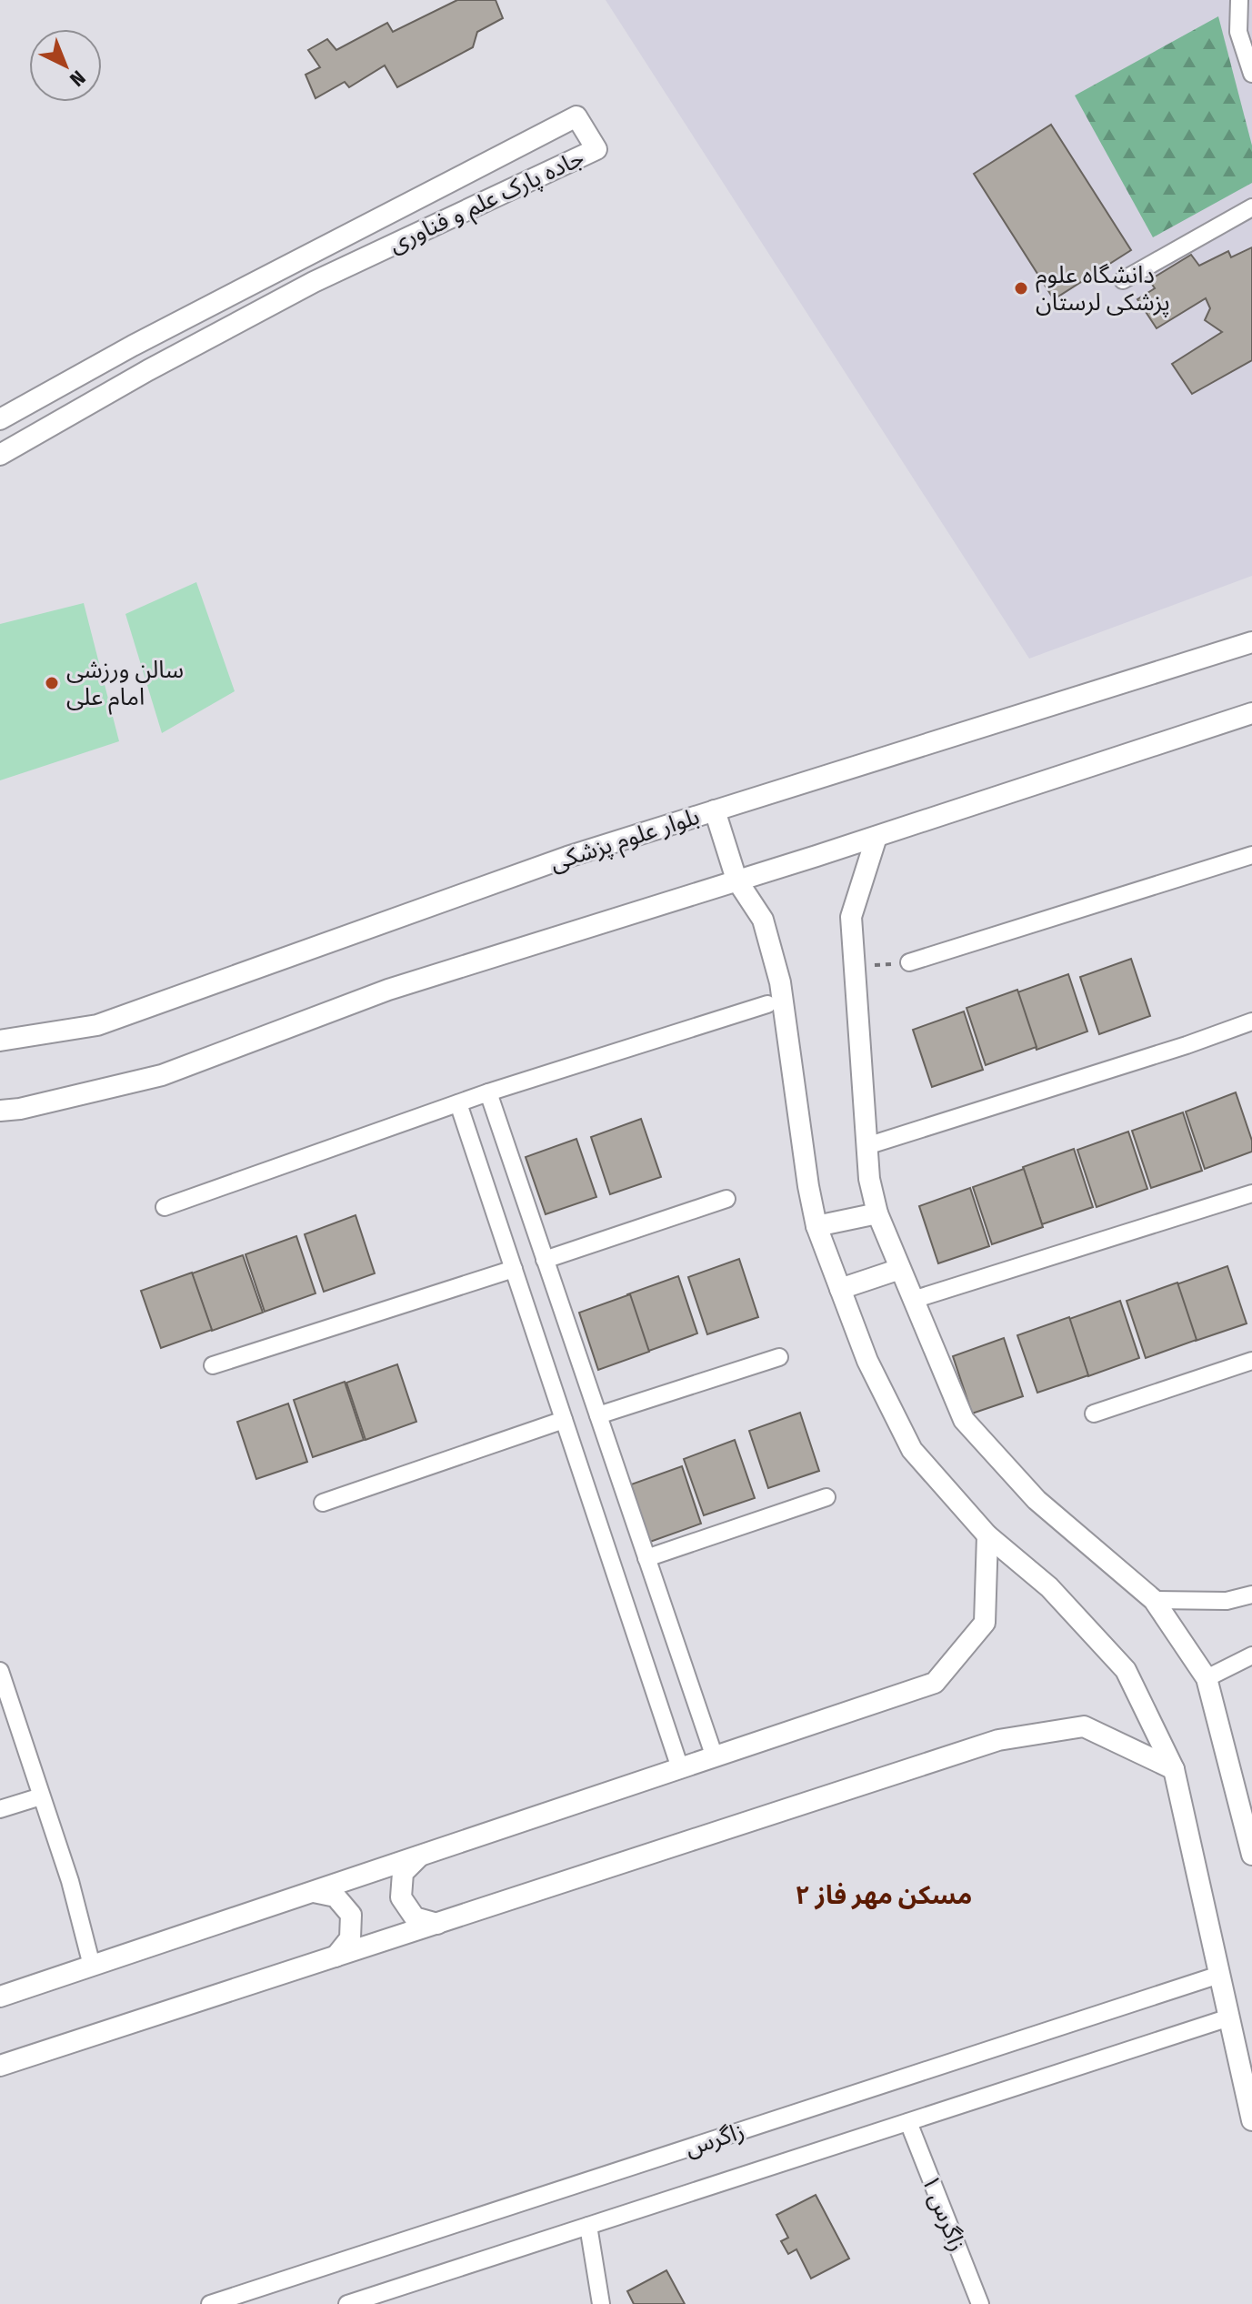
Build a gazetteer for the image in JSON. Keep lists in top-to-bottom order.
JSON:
{
  "streets": {
    "street": [
      "جاده پارک علم و فناوری",
      "بلوار علوم پزشکی",
      "زاگرس",
      "زاگرس ۱"
    ]
  },
  "crossings": [
    ["زاگرس", "زاگرس ۱"]
  ],
  "districts": ["مسکن مهر فاز ۲"],
  "places": ["دانشگاه علوم پزشکی لرستان", "سالن ورزشی امام علی"],
  "north": "bottom right"
}
